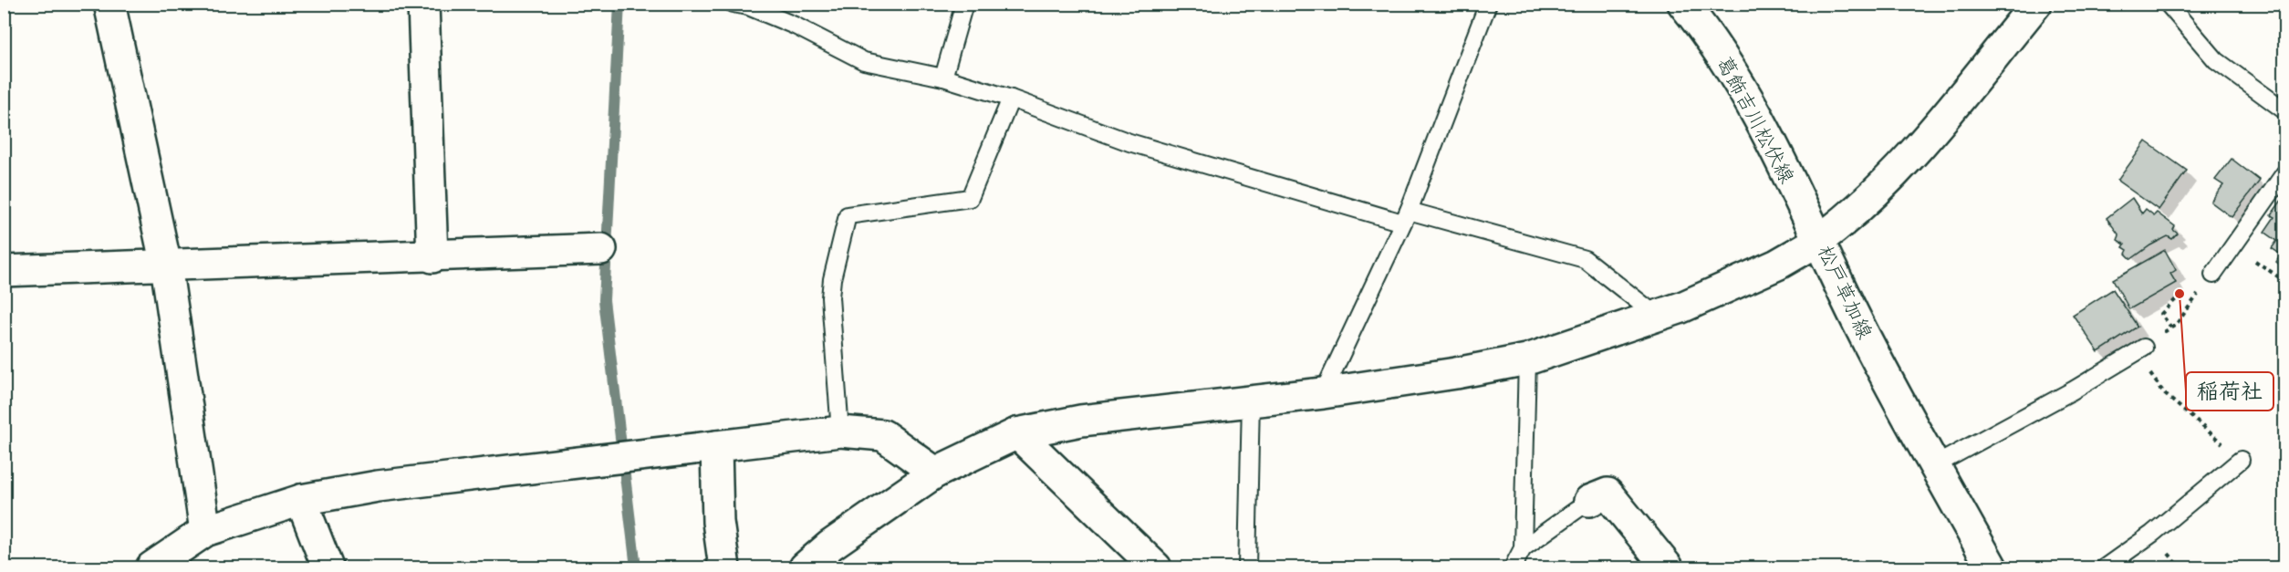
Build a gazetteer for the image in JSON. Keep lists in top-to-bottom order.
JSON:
{
  "streets": {
    "street": ["葛飾吉川松伏線", "松戸草加線"]
  },
  "crossings": [
    ["葛飾吉川松伏線", "松戸草加線"]
  ],
  "places": ["稲荷社"]
}
